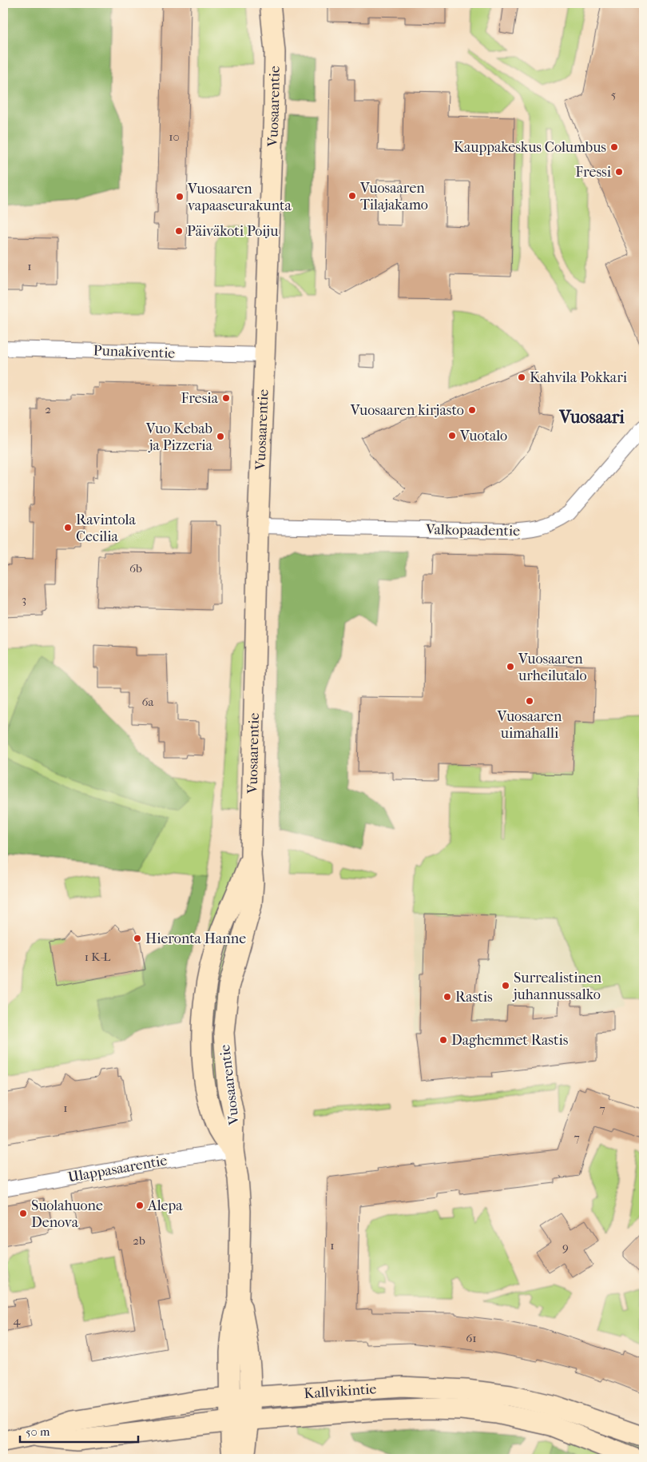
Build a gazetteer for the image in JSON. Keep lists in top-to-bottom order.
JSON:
{
  "streets": {
    "street": [
      "Vuosaarentie",
      "Punakiventie",
      "Valkopaadentie",
      "Ulappasaarentie",
      "Kallvikintie"
    ]
  },
  "crossings": [
    ["Vuosaarentie", "Punakiventie"],
    ["Vuosaarentie", "Valkopaadentie"],
    ["Vuosaarentie", "Ulappasaarentie"],
    ["Vuosaarentie", "Kallvikintie"]
  ],
  "districts": ["Vuosaari"],
  "places": [
    "Kauppakeskus Columbus",
    "Fressi",
    "Vuosaaren Tilajakamo",
    "Vuosaaren vapaaseurakunta",
    "Päiväkoti Poiju",
    "Kahvila Pokkari",
    "Fresia",
    "Vuosaaren kirjasto",
    "Vuotalo",
    "Vuo Kebab ja Pizzeria",
    "Ravintola Cecilia",
    "Vuosaaren urheilutalo",
    "Vuosaaren uimahalli",
    "Hieronta Hanne",
    "Surrealistinen juhannussalko",
    "Rastis",
    "Daghemmet Rastis",
    "Alepa",
    "Suolahuone Denova"
  ],
  "house_numbers": [
    "5",
    "10",
    "1",
    "2",
    "6b",
    "3",
    "6a",
    "1 K-L",
    "1",
    "7",
    "7",
    "2b",
    "1",
    "9",
    "4",
    "61"
  ],
  "scale_bar": "50 m"
}
